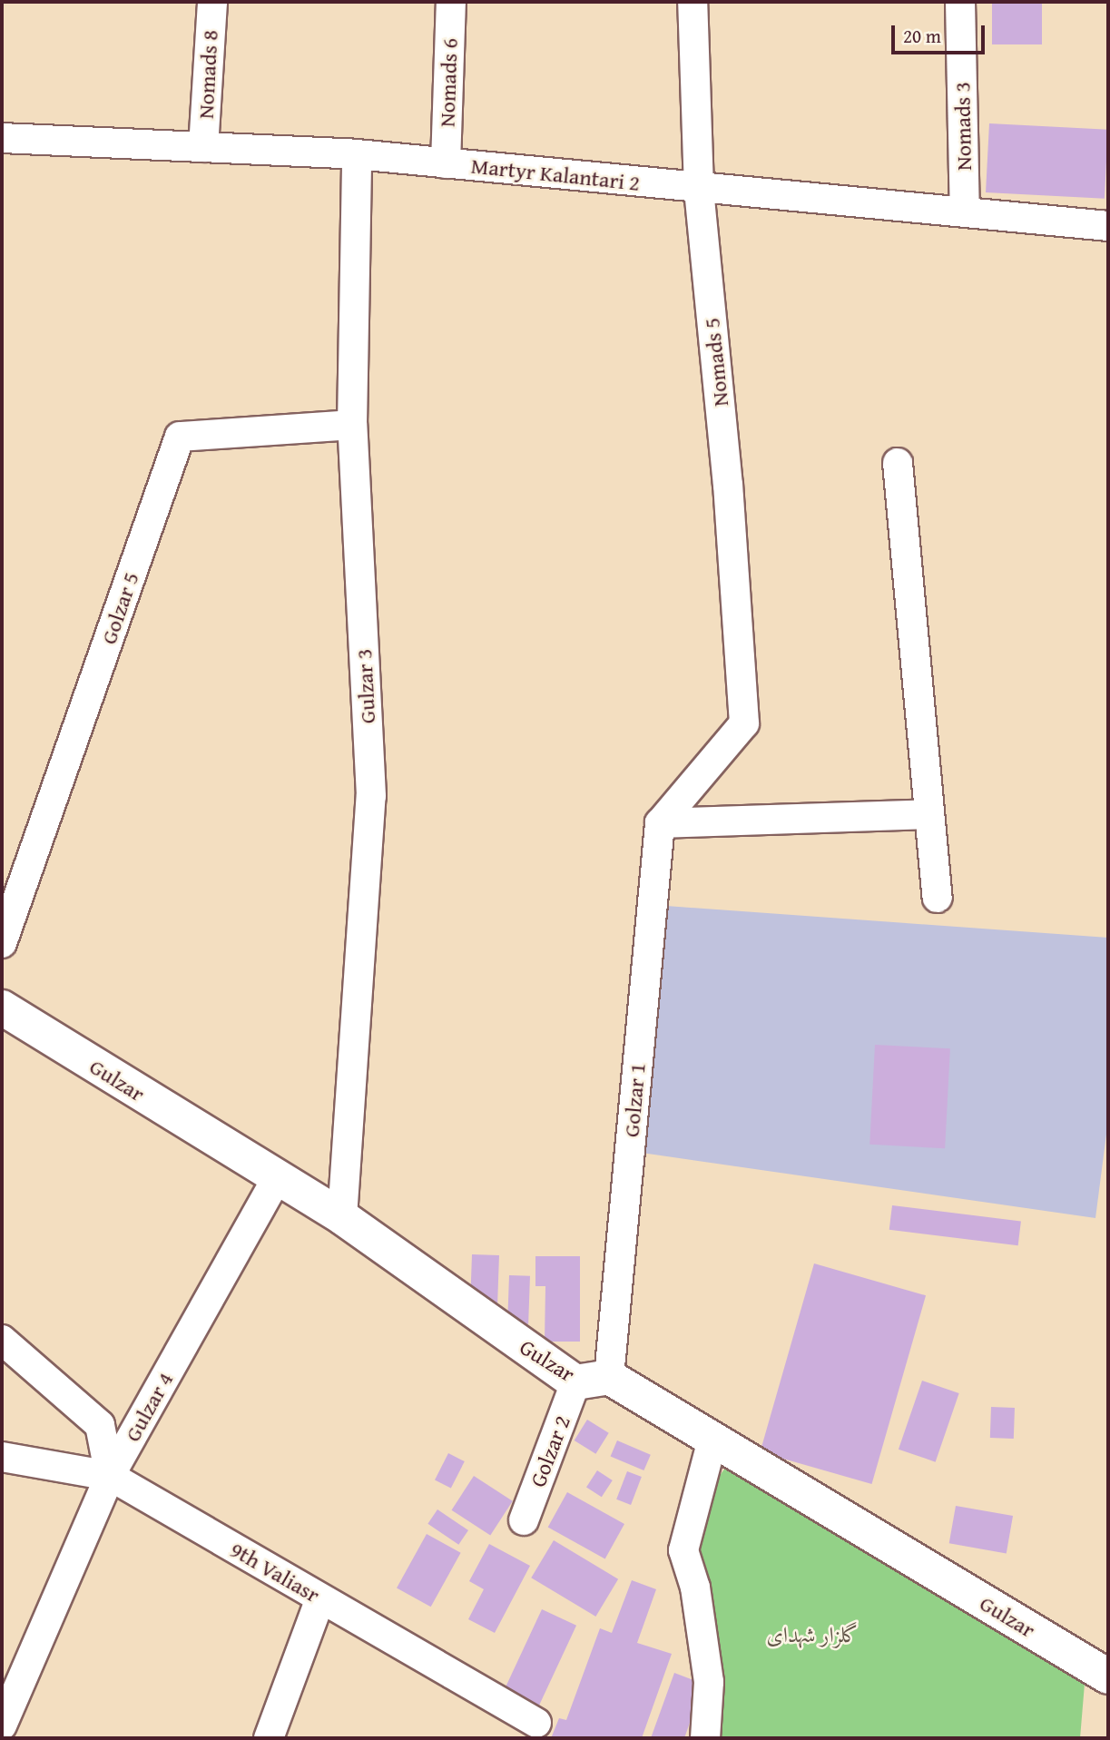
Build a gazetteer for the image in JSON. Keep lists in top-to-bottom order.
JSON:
{
  "streets": {
    "street": [
      "Nomads 8",
      "Nomads 6",
      "Nomads 3",
      "Martyr Kalantari 2",
      "Nomads 5",
      "Golzar 5",
      "Gulzar 3",
      "Gulzar",
      "Golzar 1",
      "Gulzar 4",
      "Golzar 2",
      "9th Valiasr"
    ]
  },
  "crossings": [
    ["Nomads 8", "Martyr Kalantari 2"],
    ["Nomads 6", "Martyr Kalantari 2"],
    ["Nomads 3", "Martyr Kalantari 2"],
    ["Martyr Kalantari 2", "Nomads 5"],
    ["Martyr Kalantari 2", "Gulzar 3"],
    ["Nomads 5", "Golzar 1"],
    ["Golzar 5", "Gulzar 3"],
    ["Gulzar 3", "Gulzar"],
    ["Gulzar", "Golzar 1"],
    ["Gulzar", "Gulzar 4"],
    ["Gulzar", "Golzar 2"],
    ["Golzar 1", "Golzar 2"],
    ["Gulzar 4", "9th Valiasr"]
  ],
  "parks": ["گلزار شهدای"],
  "scale_bar": "20 m"
}
